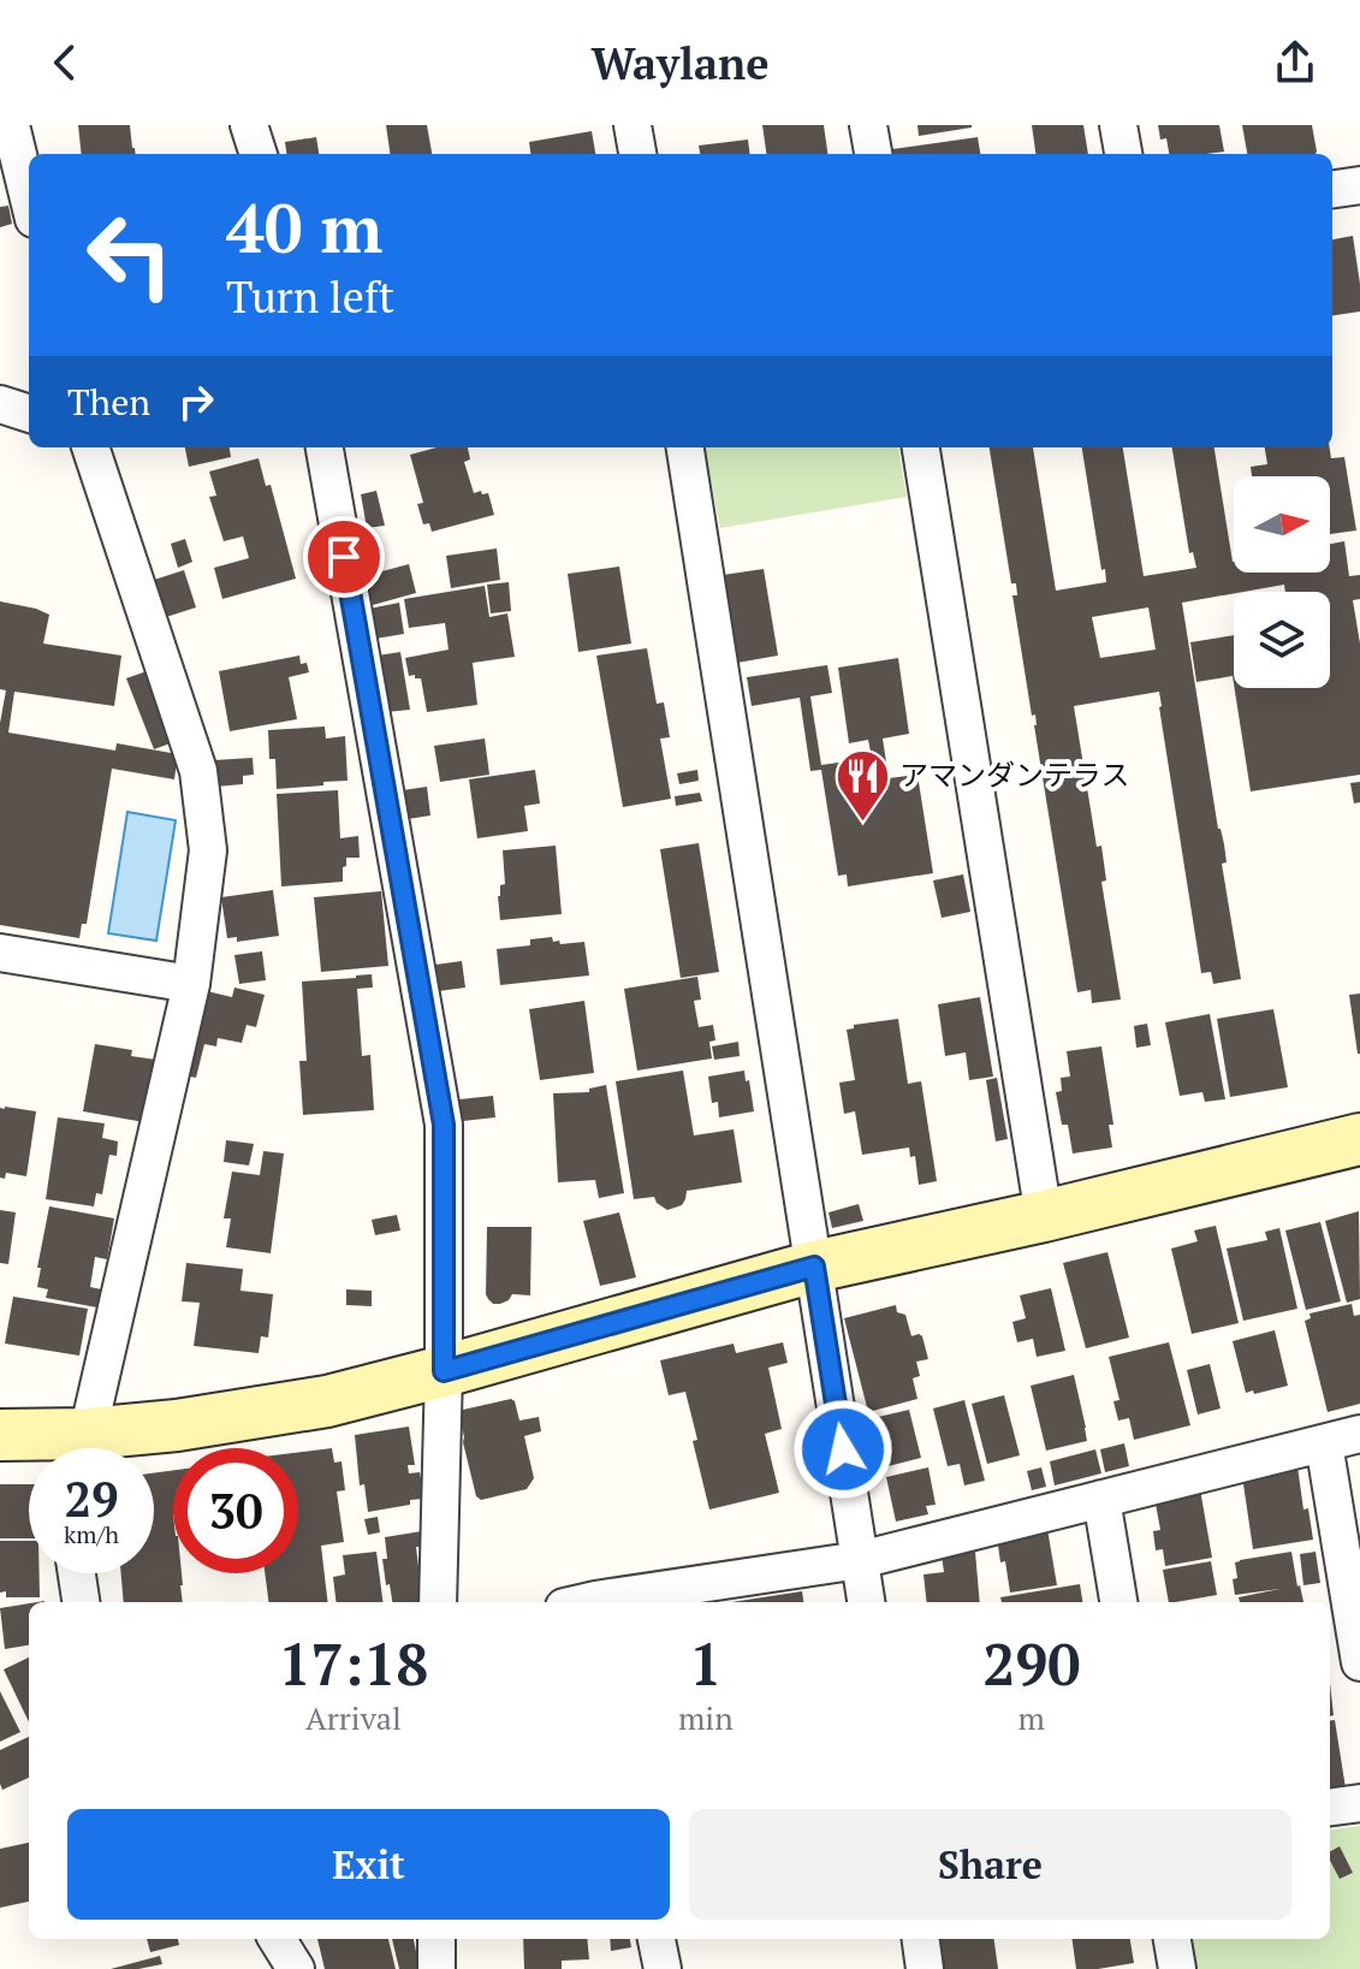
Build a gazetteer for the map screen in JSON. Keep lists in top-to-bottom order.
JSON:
{
  "places": {
    "restaurant": ["アマンダンテラス"]
  },
  "north": "right",
  "page": {
    "header": "Waylane",
    "turn": ["40 m", "Turn left"],
    "then": "Then",
    "speed": "29 km/h",
    "limit": "30",
    "eta": [
      "17:18",
      "Arrival",
      "1",
      "min",
      "290",
      "m"
    ],
    "buttons": ["Exit", "Share"]
  }
}
